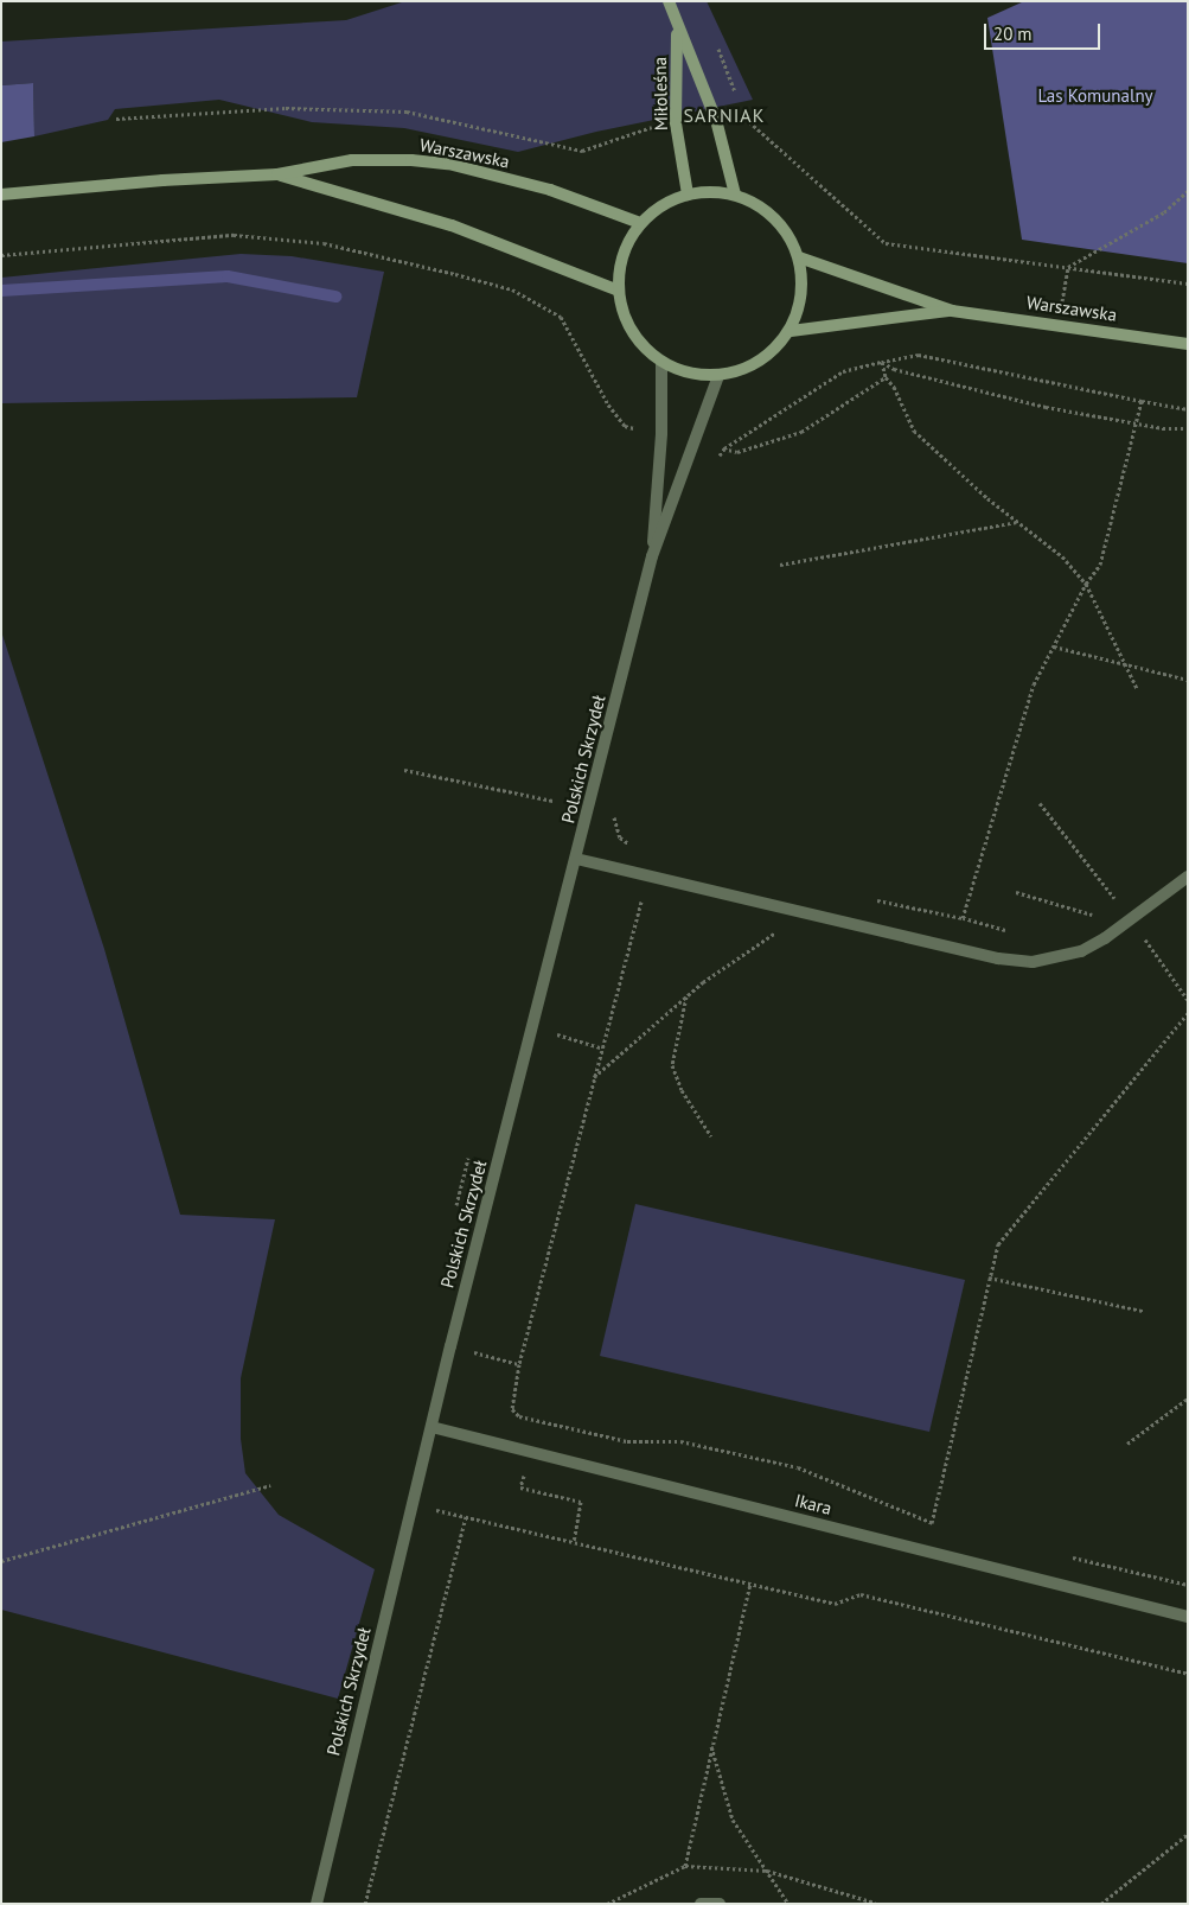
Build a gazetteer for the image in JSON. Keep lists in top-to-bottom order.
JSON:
{
  "streets": {
    "main road": ["Miłoleśna", "Warszawska"],
    "street": ["Polskich Skrzydeł", "Ikara"]
  },
  "crossings": [
    ["Miłoleśna", "Warszawska"],
    ["Miłoleśna", "Polskich Skrzydeł"],
    ["Warszawska", "Polskich Skrzydeł"],
    ["Polskich Skrzydeł", "Ikara"]
  ],
  "districts": ["SARNIAK"],
  "parks": ["Las Komunalny"],
  "scale_bar": "20 m"
}
